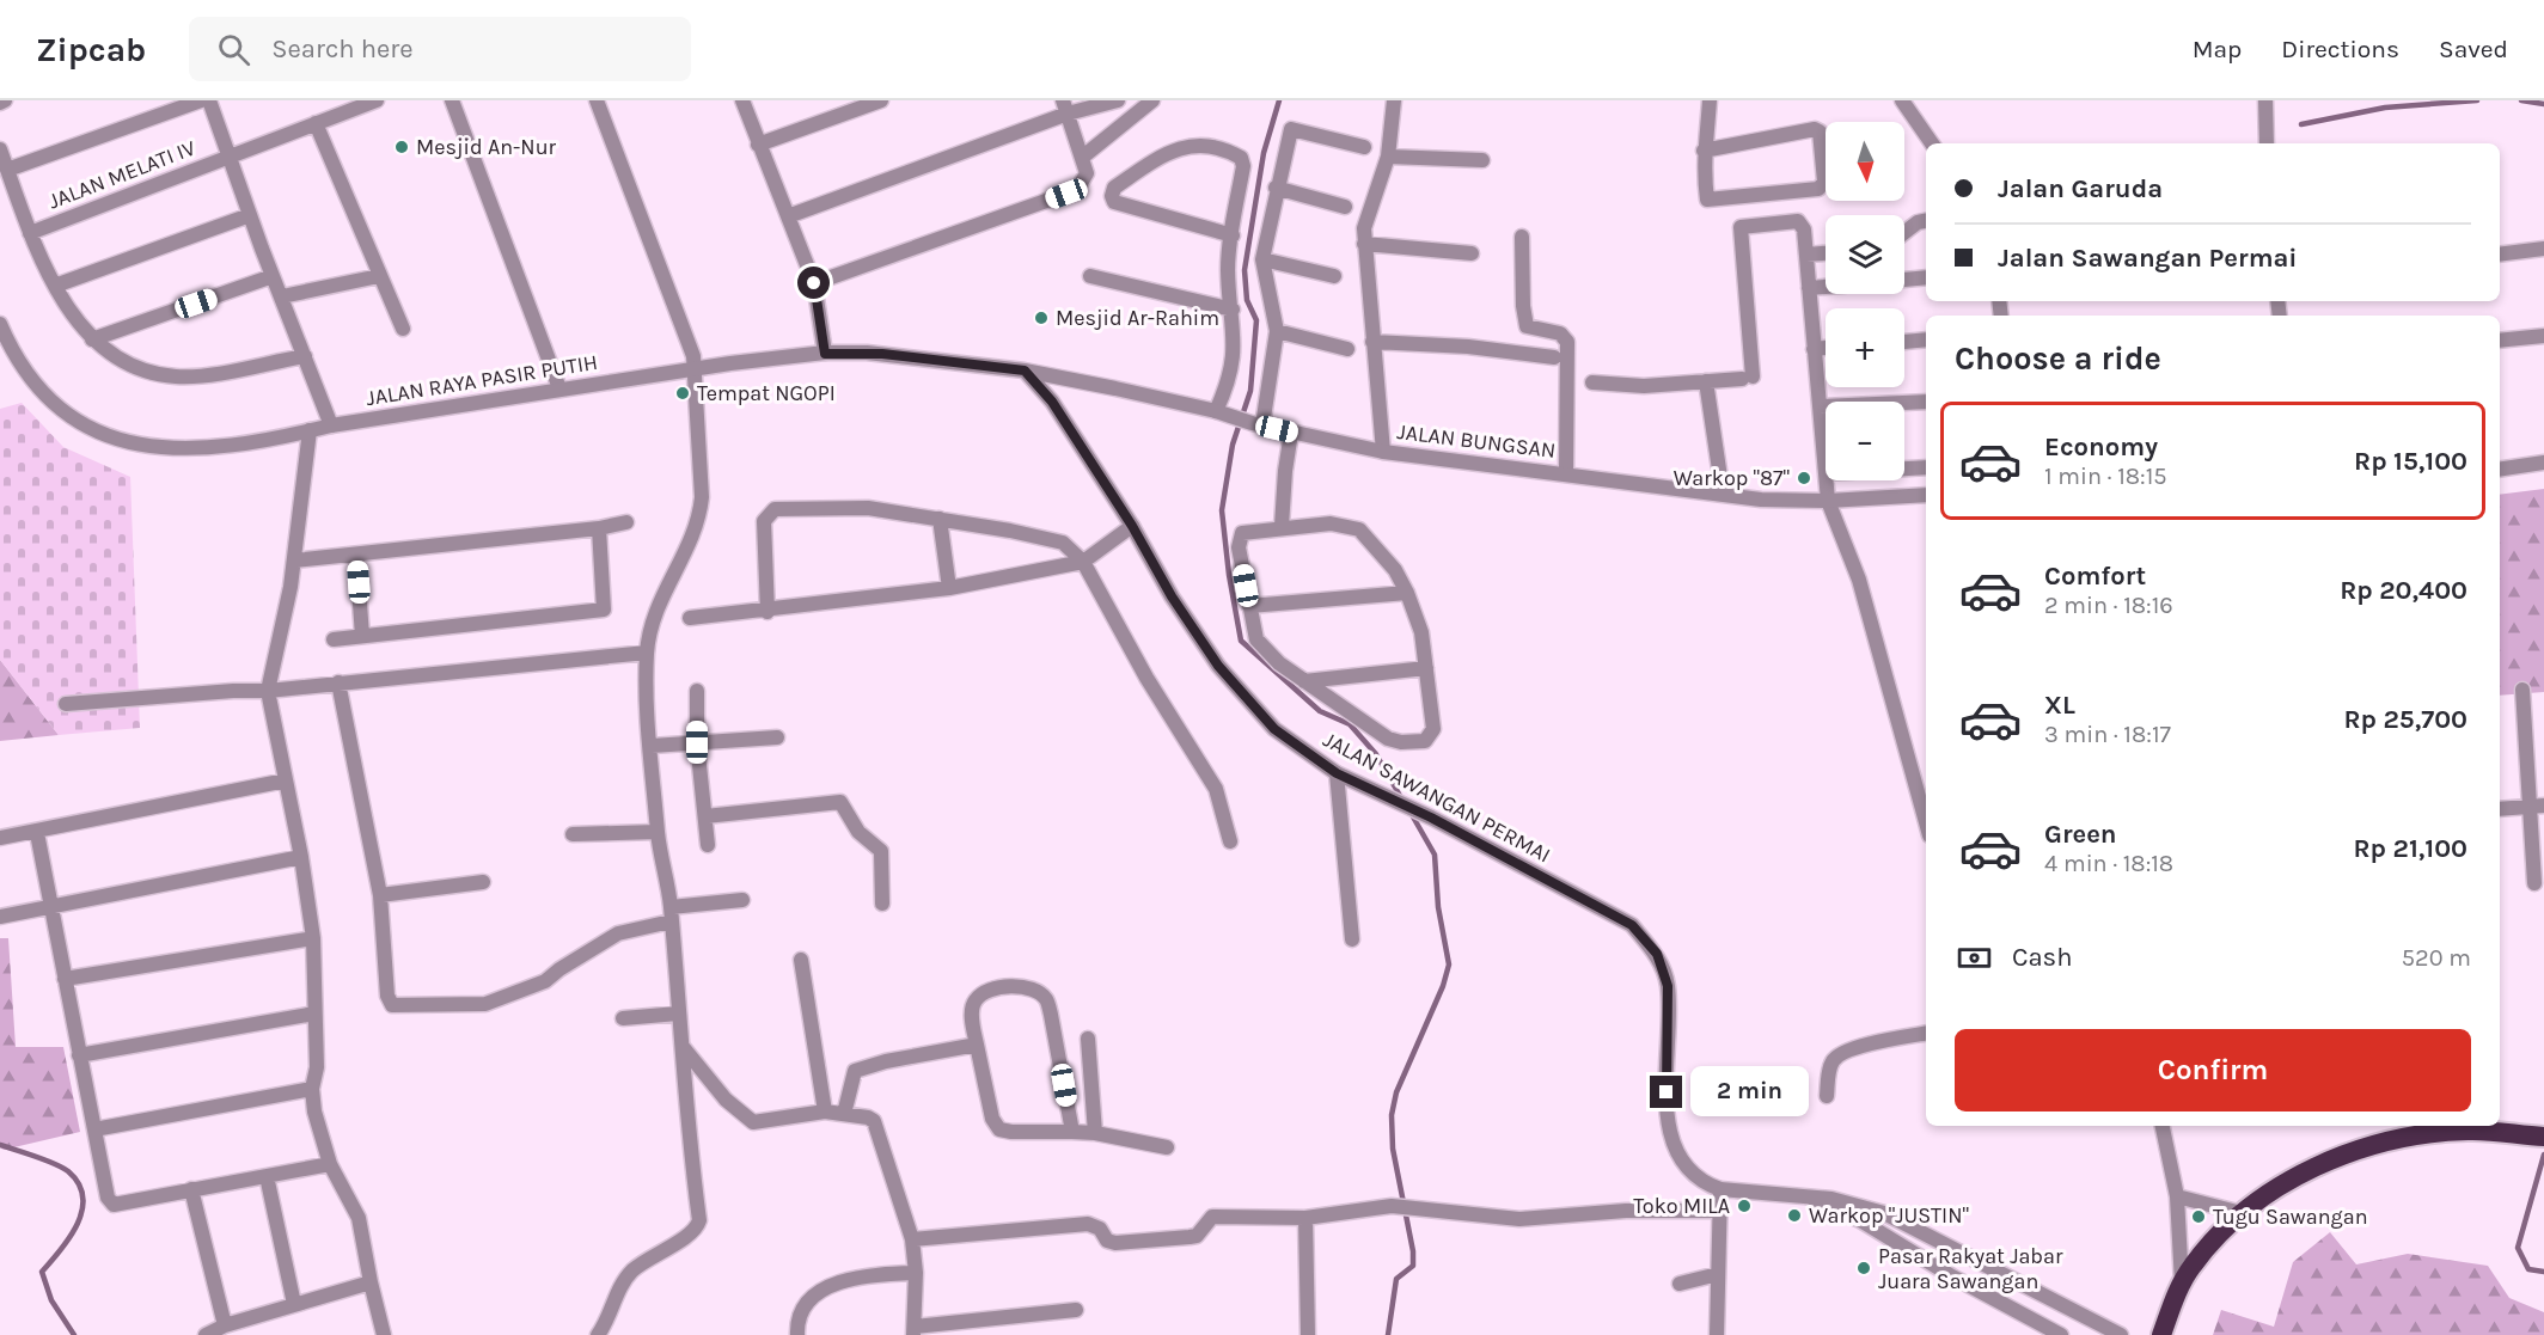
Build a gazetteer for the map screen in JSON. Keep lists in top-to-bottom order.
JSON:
{
  "streets": {
    "street": [
      "JALAN MELATI IV",
      "JALAN RAYA PASIR PUTIH",
      "JALAN BUNGSAN",
      "JALAN SAWANGAN PERMAI"
    ]
  },
  "crossings": [
    ["JALAN RAYA PASIR PUTIH", "JALAN BUNGSAN"],
    ["JALAN RAYA PASIR PUTIH", "JALAN SAWANGAN PERMAI"],
    ["JALAN BUNGSAN", "JALAN SAWANGAN PERMAI"]
  ],
  "places": [
    "Mesjid An-Nur",
    "Mesjid Ar-Rahim",
    "Tempat NGOPI",
    "Warkop \"87\"",
    "Toko MILA",
    "Warkop \"JUSTIN\"",
    "Tugu Sawangan",
    "Pasar Rakyat Jabar Juara Sawangan"
  ],
  "north": "bottom",
  "page": {
    "header": "Zipcab",
    "search": "Search here",
    "nav": ["Map", "Directions", "Saved"],
    "map_buttons": ["+", "−"],
    "banner": ["Jalan Garuda", "Jalan Sawangan Permai"],
    "heading": "Choose a ride",
    "list": [
      {
        "name": "Economy",
        "note": "1 min · 18:15",
        "value": "Rp 15,100"
      },
      {
        "name": "Comfort",
        "note": "2 min · 18:16",
        "value": "Rp 20,400"
      },
      {
        "name": "XL",
        "note": "3 min · 18:17",
        "value": "Rp 25,700"
      },
      {
        "name": "Green",
        "note": "4 min · 18:18",
        "value": "Rp 21,100"
      }
    ],
    "pay": ["Cash", "520 m"],
    "buttons": "Confirm",
    "bubble": "2 min"
  }
}
